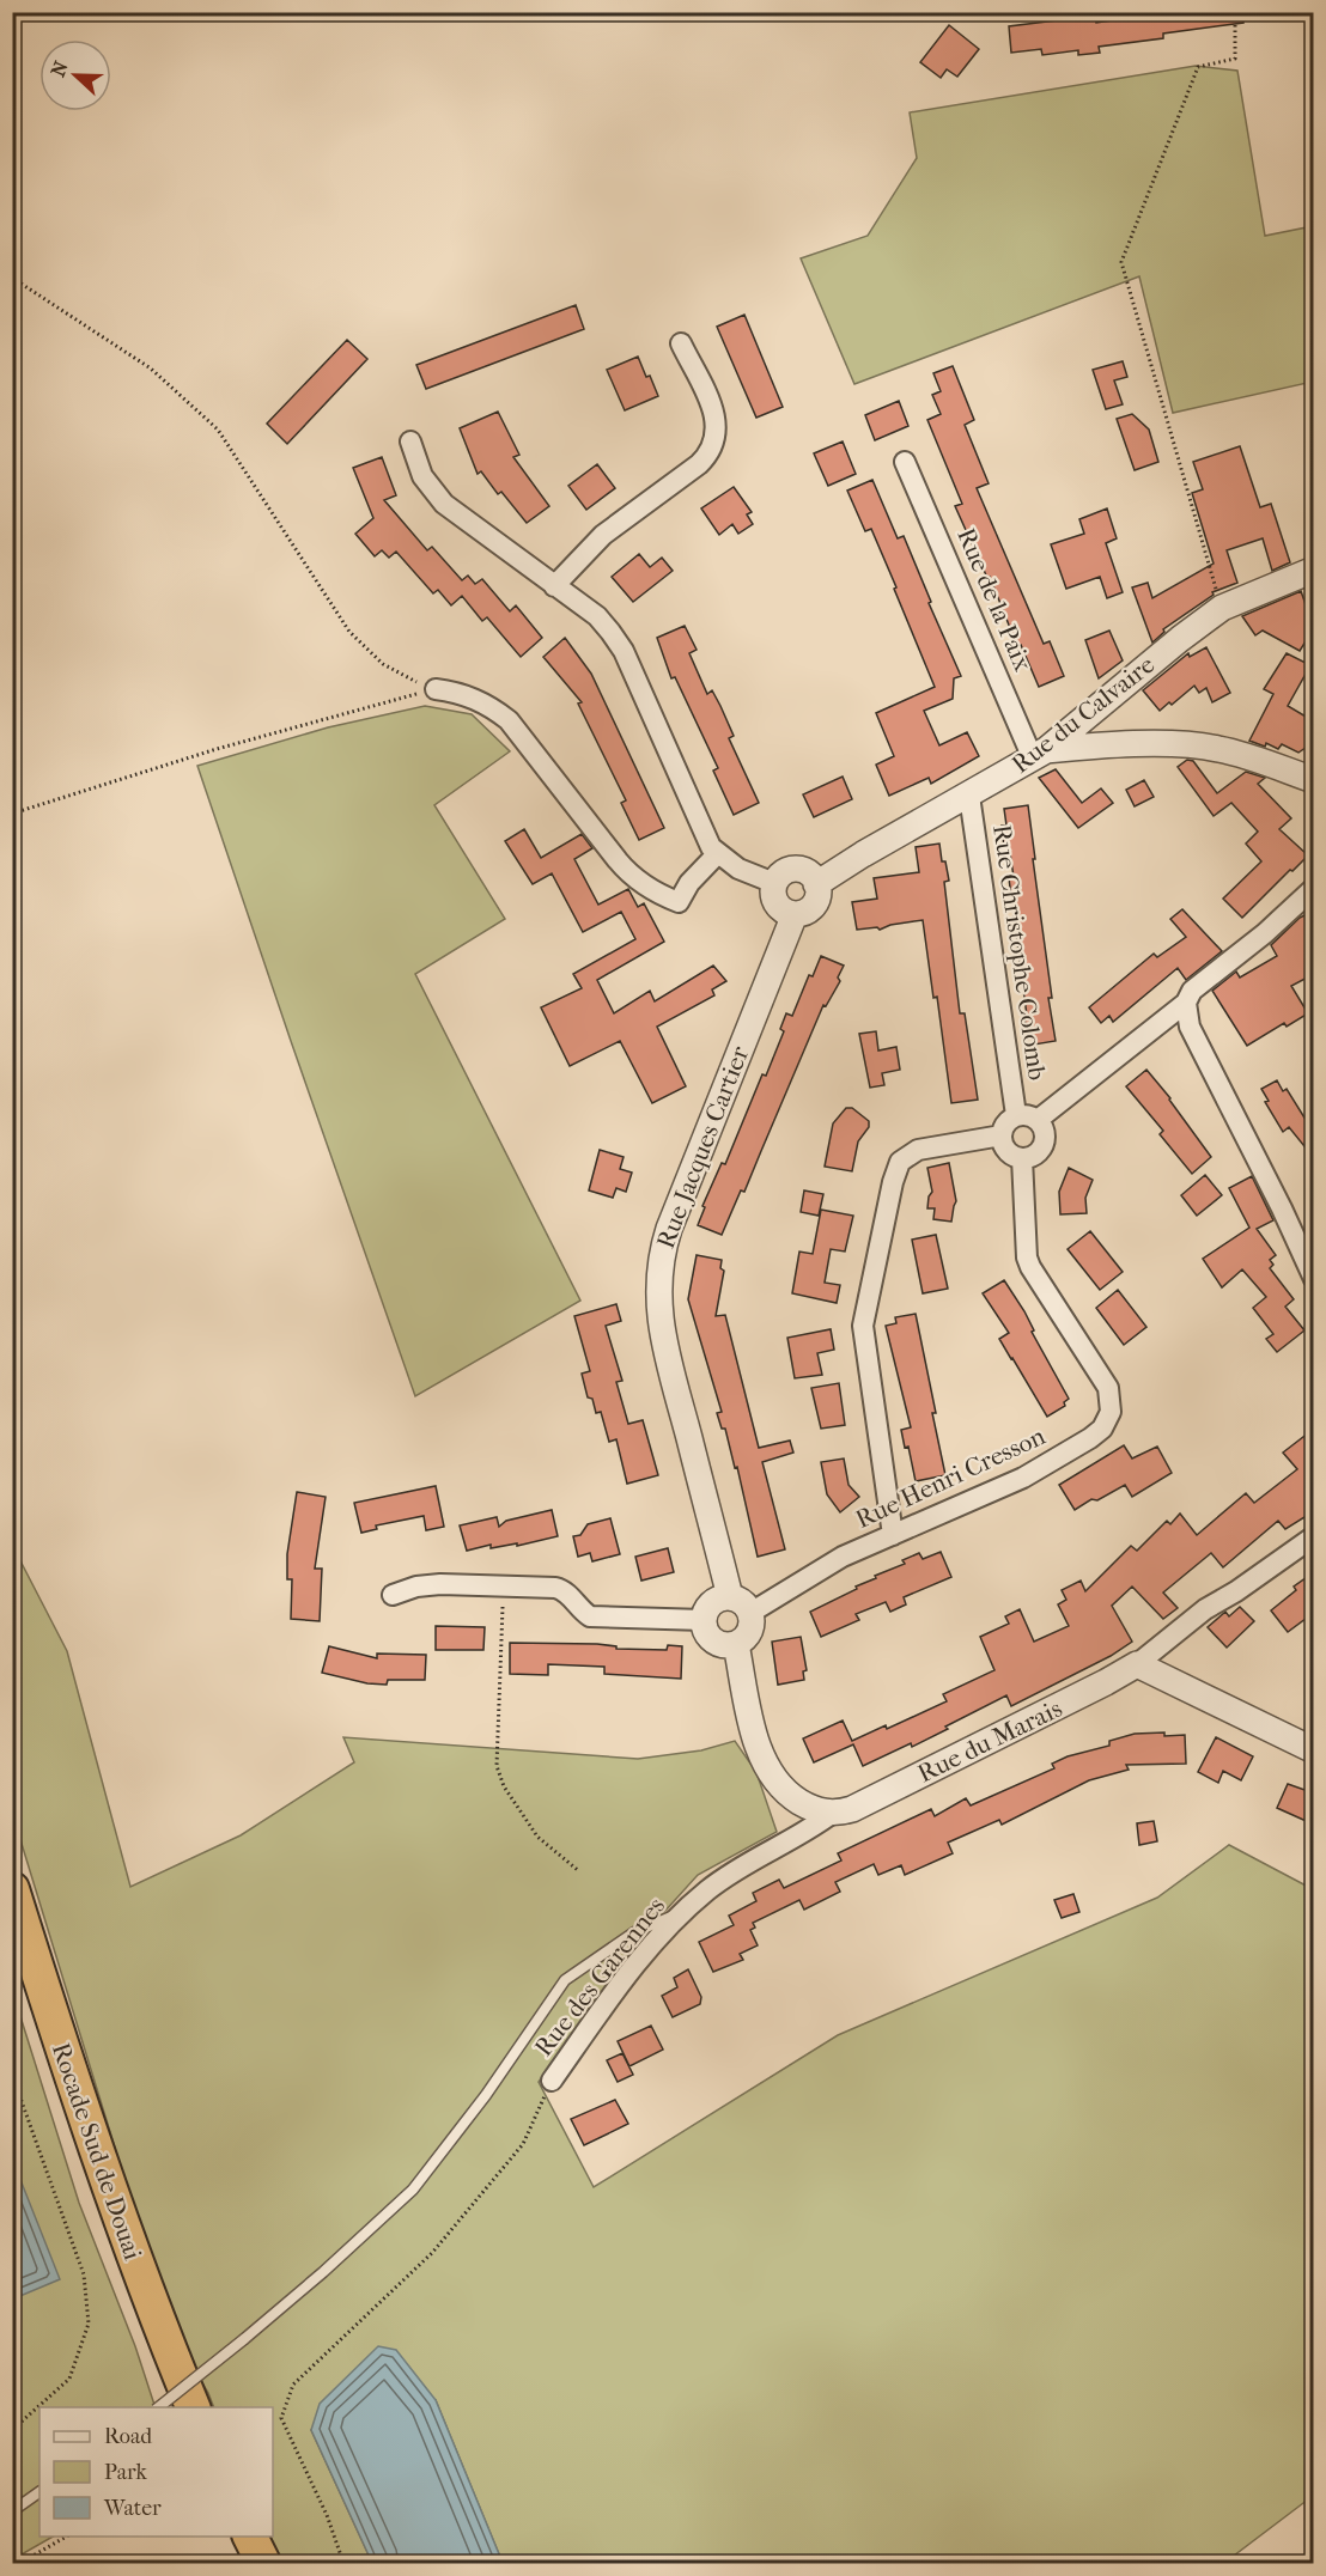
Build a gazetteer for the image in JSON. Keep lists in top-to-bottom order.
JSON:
{
  "streets": {
    "highway": ["Rocade Sud de Douai"],
    "street": [
      "Rue de la Paix",
      "Rue du Calvaire",
      "Rue Christophe Colomb",
      "Rue Jacques Cartier",
      "Rue Henri Cresson",
      "Rue du Marais",
      "Rue des Garennes"
    ]
  },
  "crossings": [
    ["Rue de la Paix", "Rue du Calvaire"],
    ["Rue du Calvaire", "Rue Christophe Colomb"],
    ["Rue du Calvaire", "Rue Jacques Cartier"],
    ["Rue Christophe Colomb", "Rue Henri Cresson"],
    ["Rue Jacques Cartier", "Rue Henri Cresson"],
    ["Rue du Marais", "Rue des Garennes"]
  ],
  "legend": ["Road", "Park", "Water"],
  "north": "left"
}
